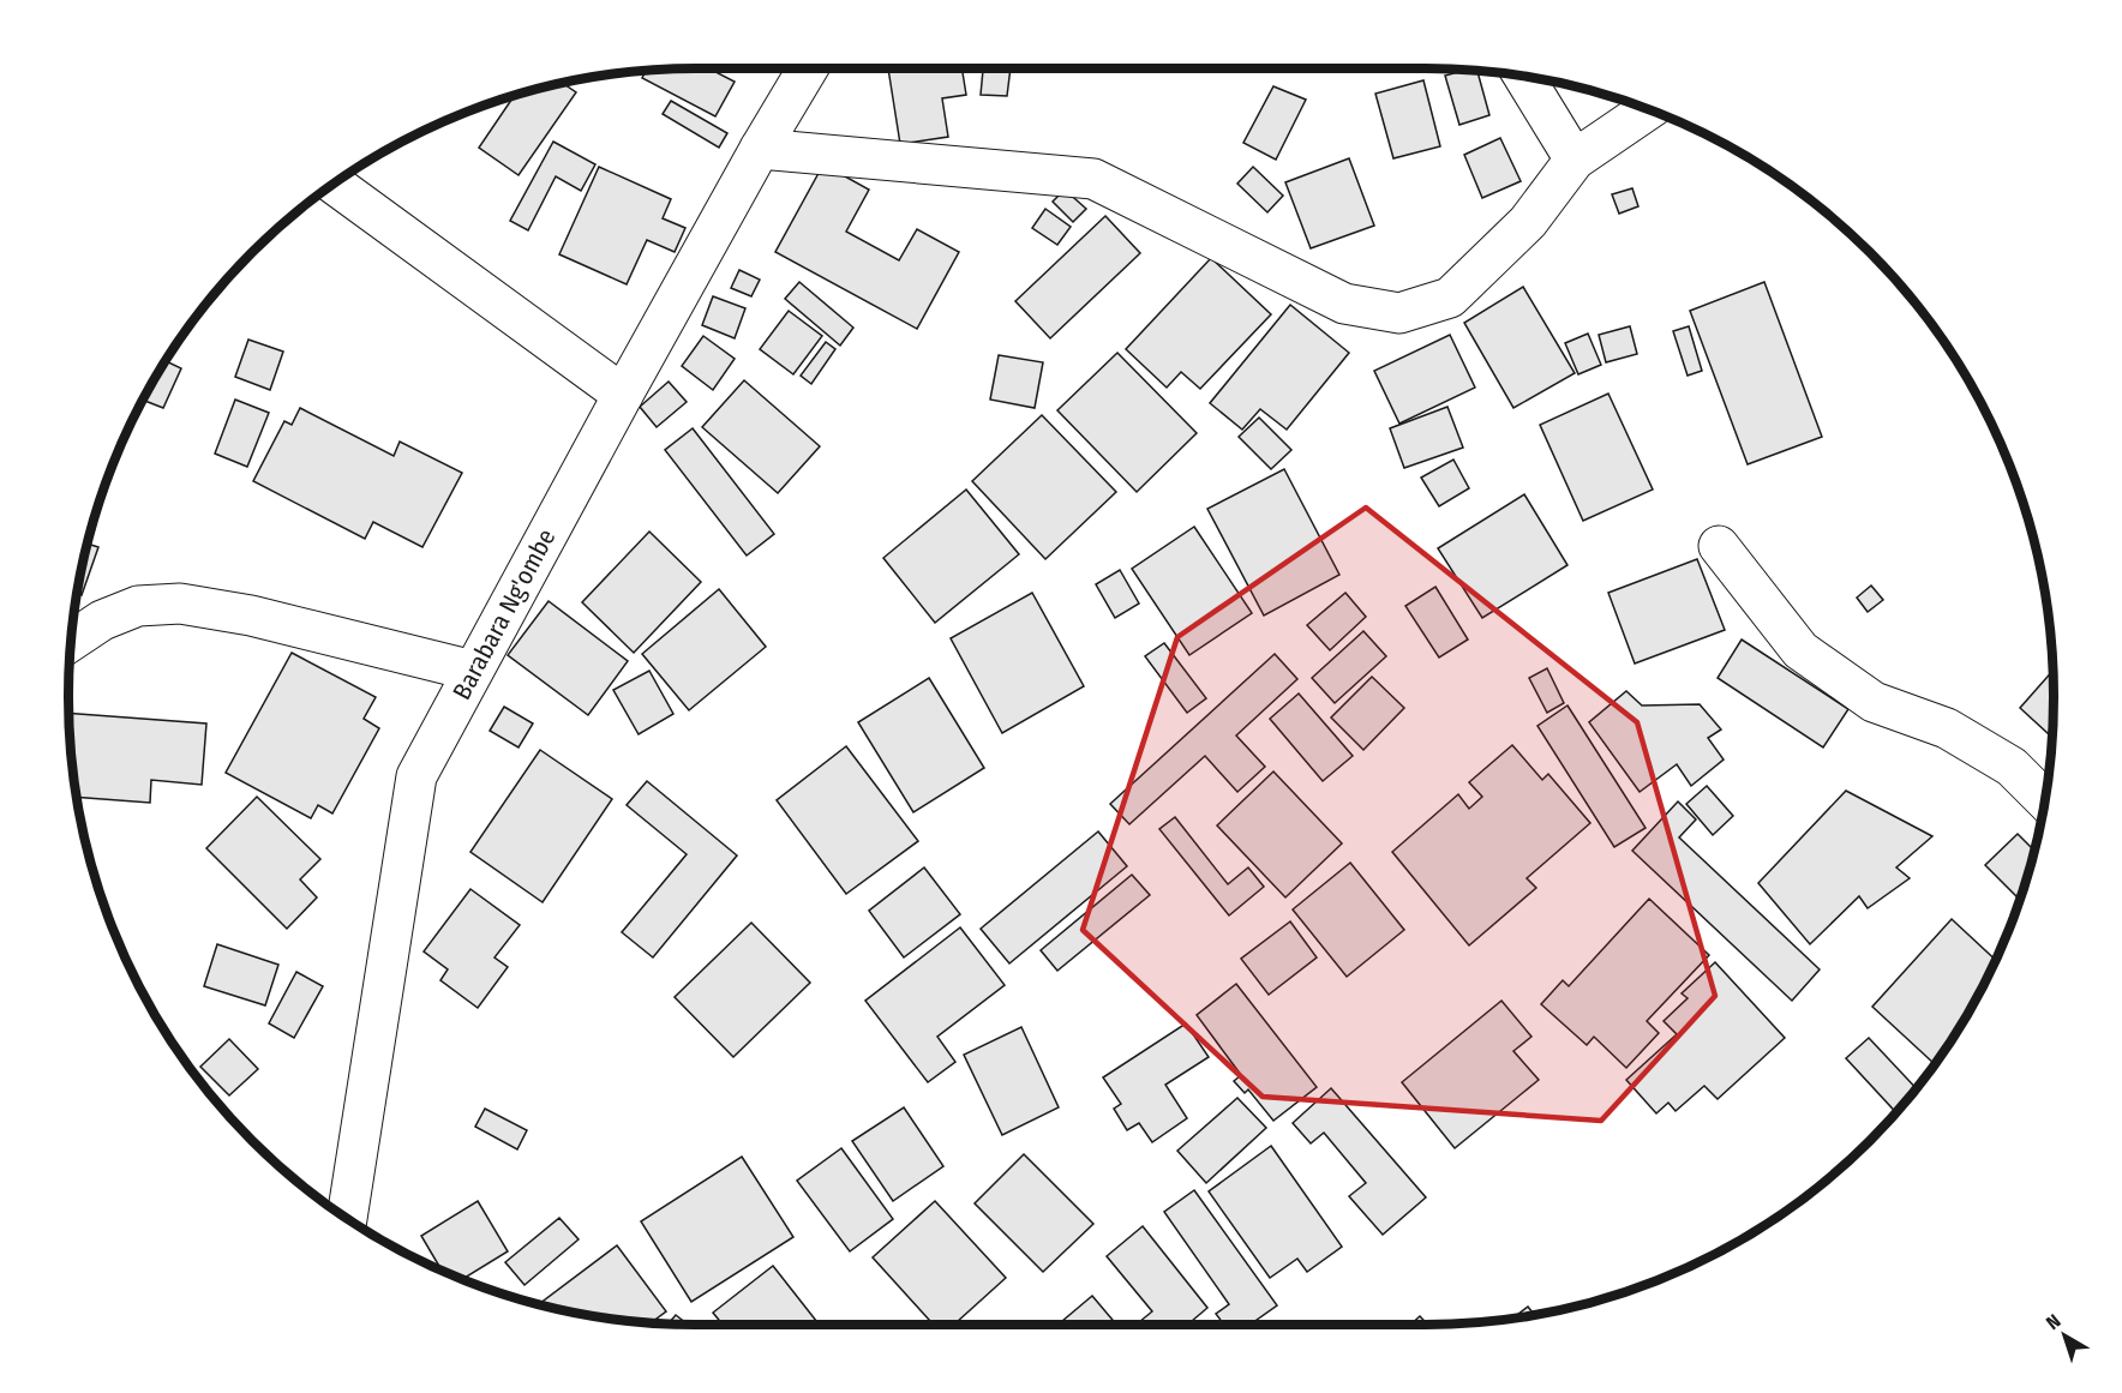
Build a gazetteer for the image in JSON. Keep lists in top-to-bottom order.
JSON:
{
  "streets": {
    "street": ["Barabara Ng'ombe"]
  },
  "north": "top left"
}
